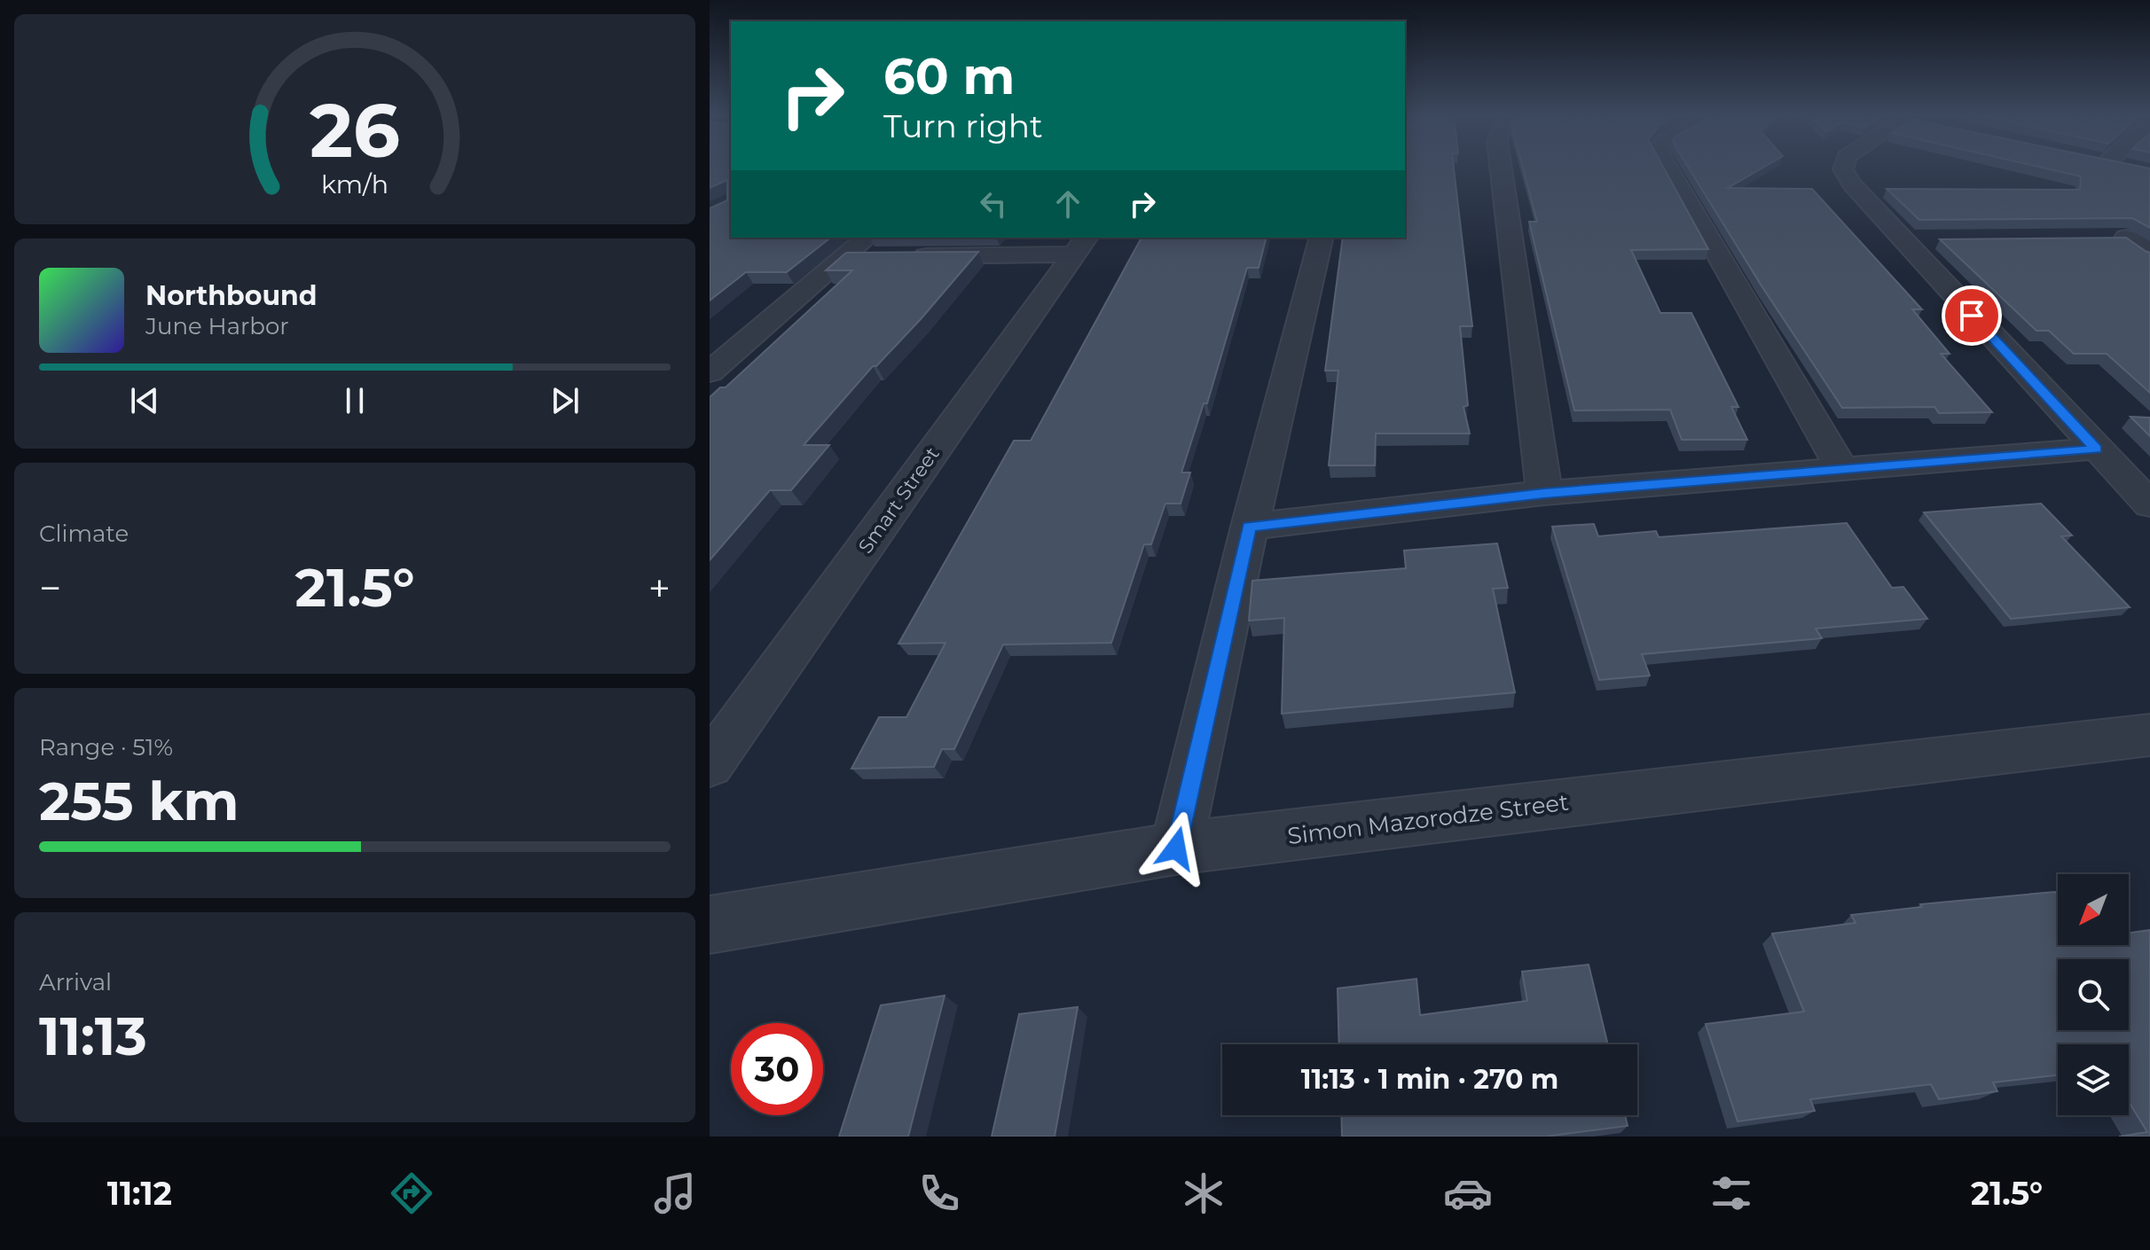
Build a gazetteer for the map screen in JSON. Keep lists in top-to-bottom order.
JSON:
{
  "streets": {
    "street": ["Smart Street", "Simon Mazorodze Street"]
  },
  "north": "bottom left",
  "page": {
    "turn": ["60 m", "Turn right"],
    "song": ["Northbound", "June Harbor"],
    "tile": [
      "Climate",
      ["Range · 51%", "255 km"],
      ["Arrival", "11:13"]
    ],
    "heat": ["−", "21.5°", "+"],
    "limit": "30",
    "trip": "11:13 · 1 min · 270 m",
    "tabs": ["11:12", "21.5°"],
    "gauge": ["26", "km/h"]
  }
}
